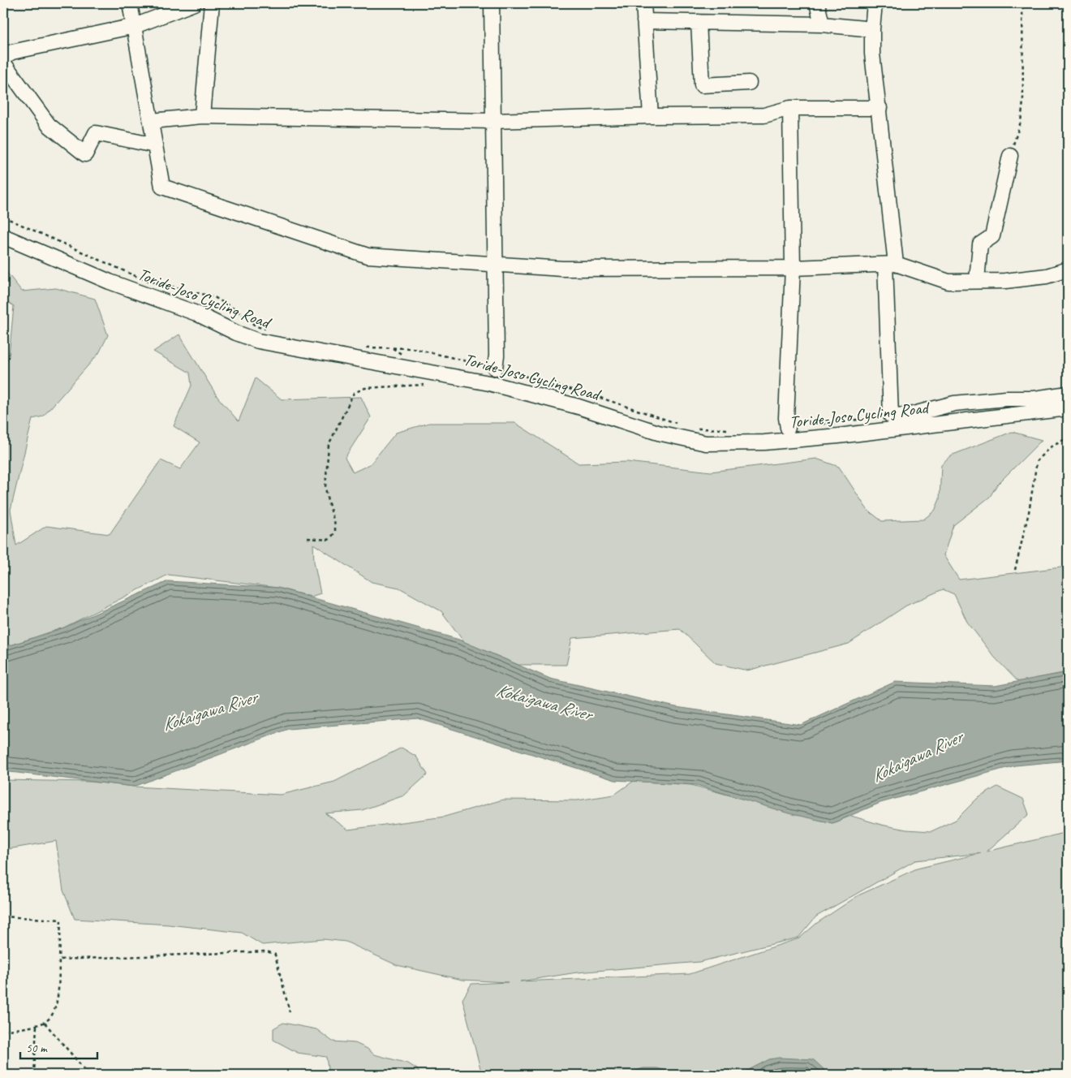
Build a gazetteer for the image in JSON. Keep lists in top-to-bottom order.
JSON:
{
  "streets": {
    "street": ["Toride-Joso Cycling Road"]
  },
  "water": ["Kokaigawa River"],
  "scale_bar": "50 m"
}
